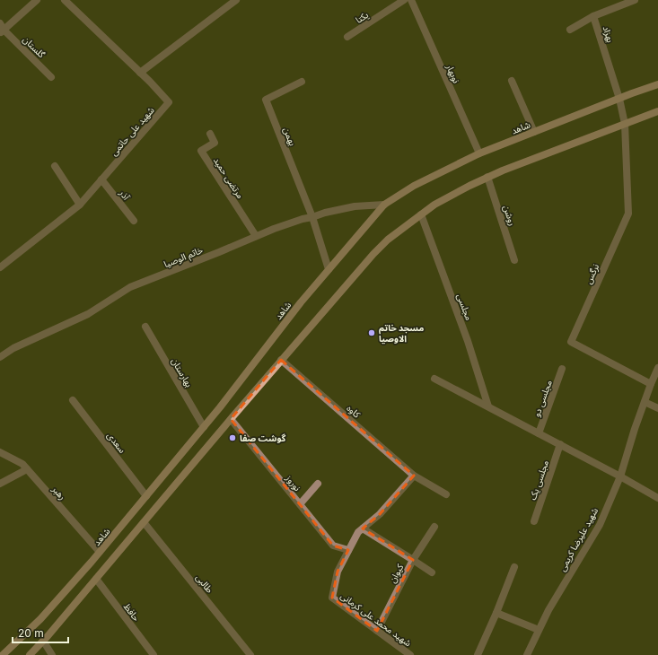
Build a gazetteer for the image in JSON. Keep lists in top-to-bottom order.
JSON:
{
  "streets": {
    "main road": ["شاهد"],
    "street": [
      "یکتا",
      "بهزاد",
      "گلستان",
      "نوبهار",
      "شهید علی حاتمی",
      "بهمن",
      "مرتضی حمید",
      "آذر",
      "روشن",
      "خاتم الوصیا",
      "نرگس",
      "مجلسی",
      "بهارستان",
      "مجلسی دو",
      "کاوه",
      "سعدی",
      "مجلسی یک",
      "نوروز",
      "رهبر",
      "شهید علیرضا کریمی",
      "کیوان",
      "طالبی",
      "حافظ",
      "شهید محمد علی کرمانی"
    ]
  },
  "crossings": [
    ["بهزاد", "شاهد"],
    ["بهزاد", "نرگس"],
    ["نوبهار", "شاهد"],
    ["شاهد", "خاتم الوصیا"],
    ["شاهد", "بهارستان"],
    ["شاهد", "سعدی"],
    ["شاهد", "رهبر"],
    ["شهید علی حاتمی", "آذر"],
    ["بهمن", "خاتم الوصیا"],
    ["مرتضی حمید", "خاتم الوصیا"],
    ["نرگس", "شهید علیرضا کریمی"],
    ["نوروز", "شهید محمد علی کرمانی"],
    ["کیوان", "شهید محمد علی کرمانی"]
  ],
  "places": ["مسجد خاتم الاوصیا", "گوشت صفا"],
  "scale_bar": "20 m"
}
